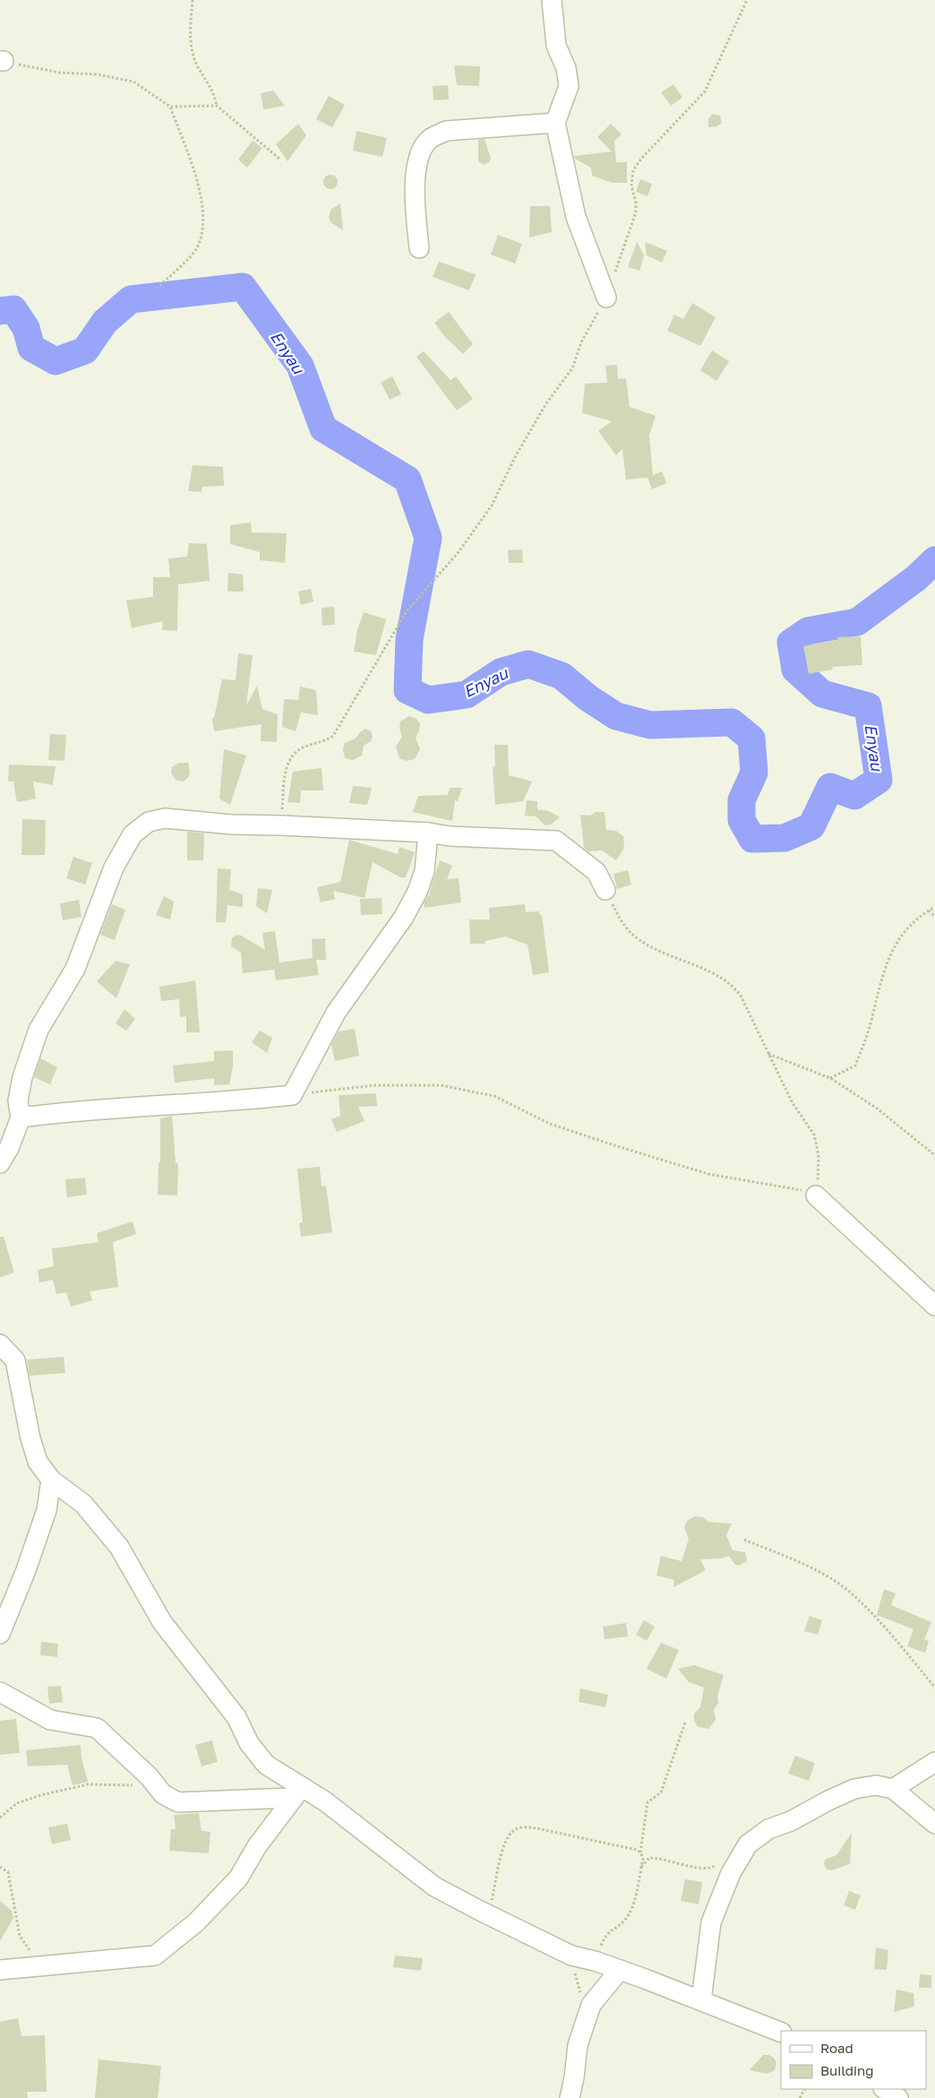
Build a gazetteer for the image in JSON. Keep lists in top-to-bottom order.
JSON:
{
  "water": ["Enyau"],
  "legend": ["Road", "Building"]
}
